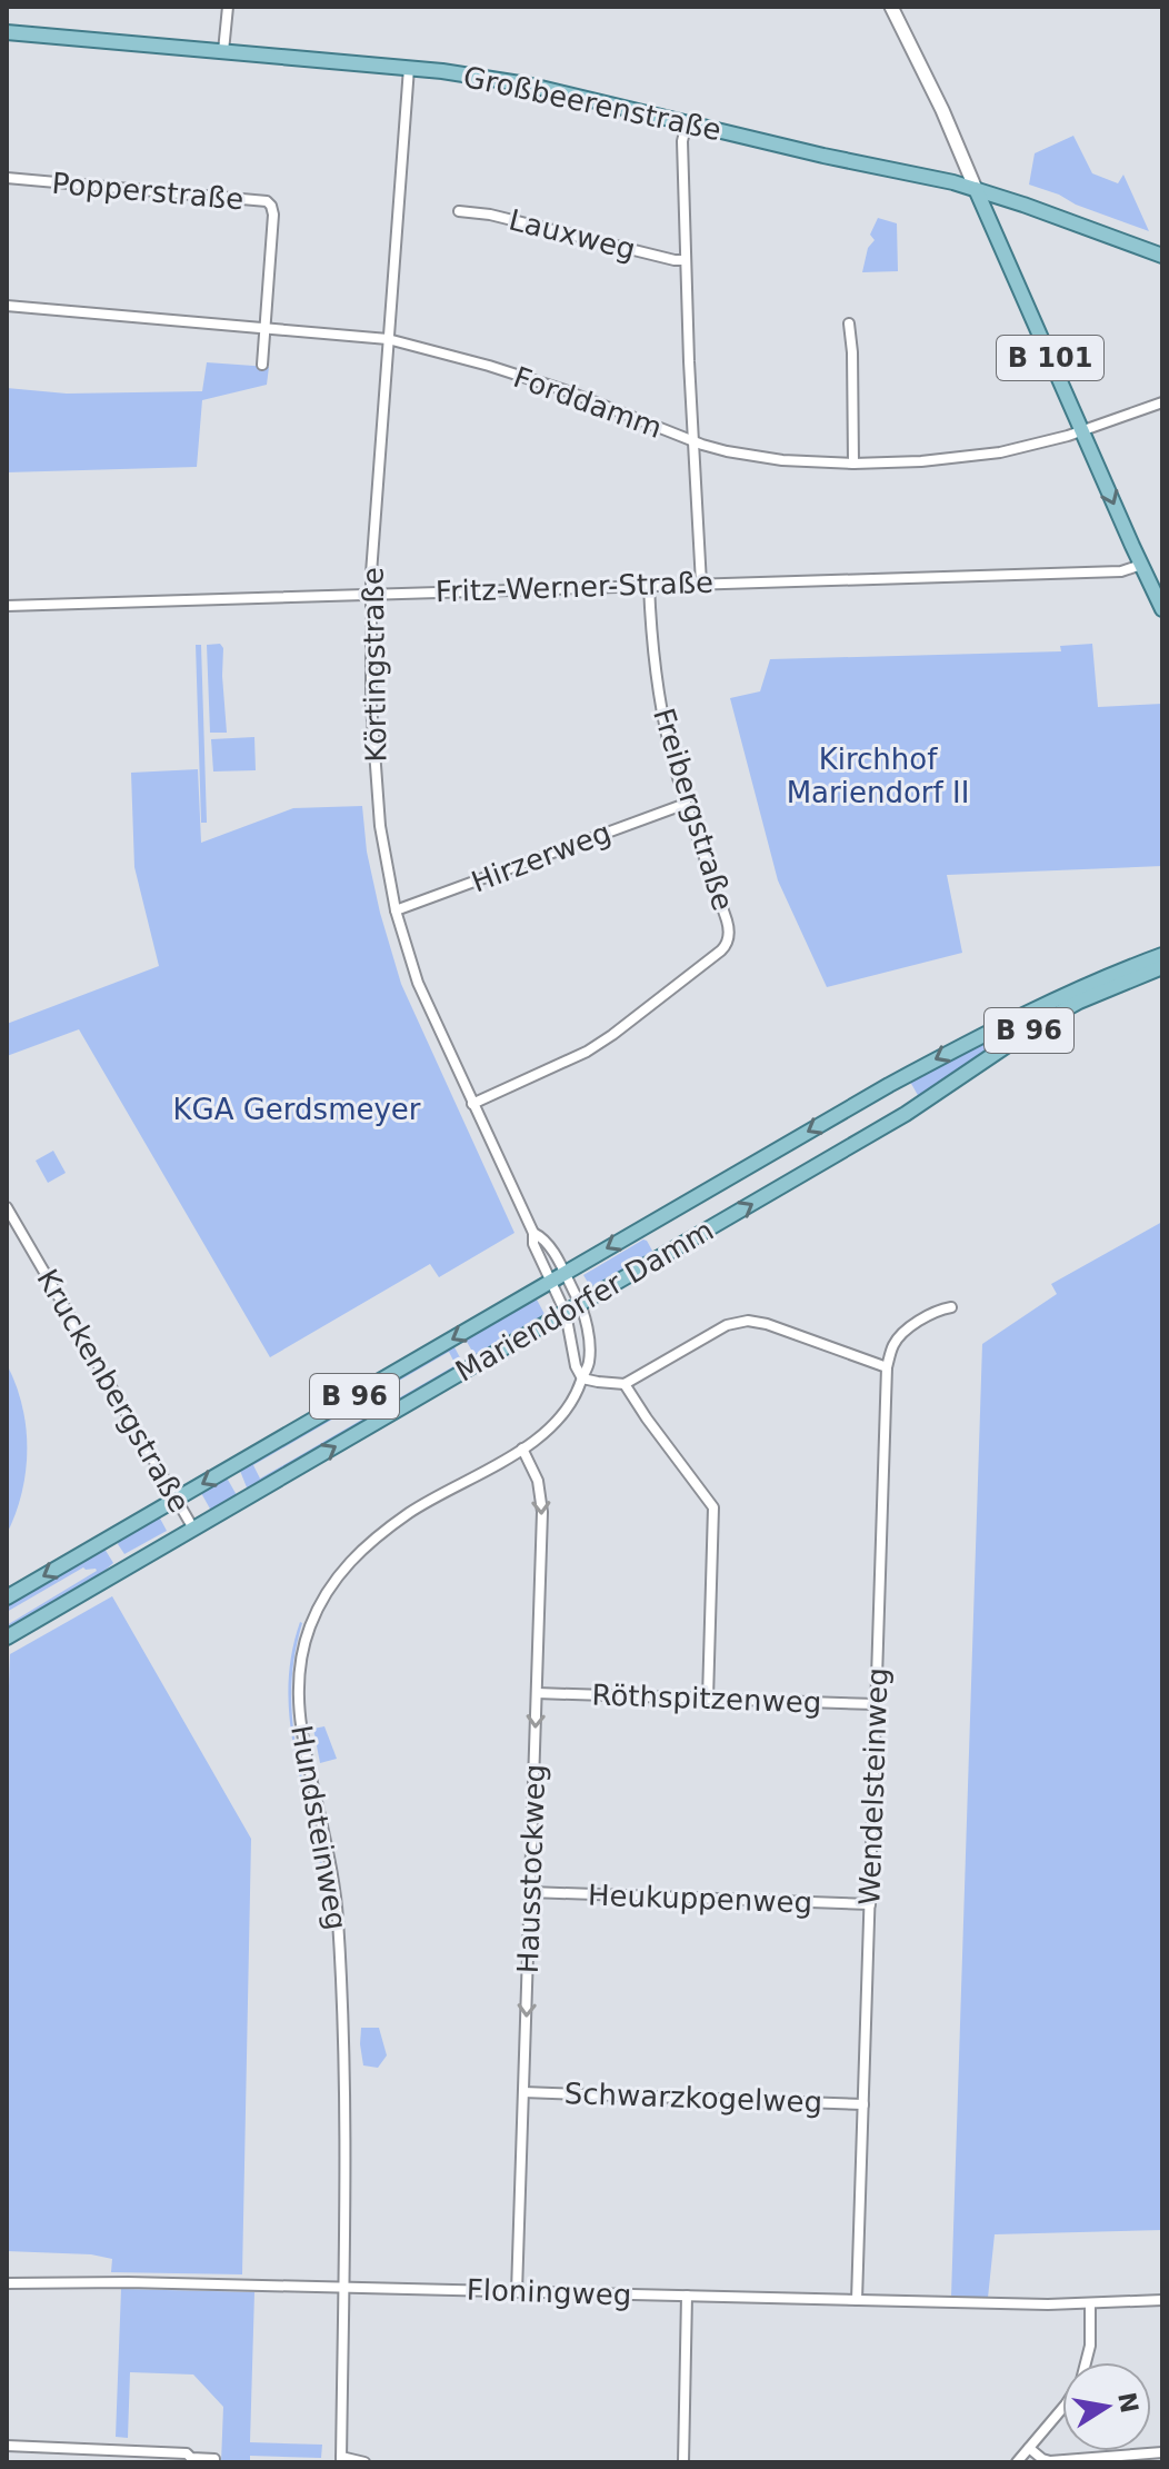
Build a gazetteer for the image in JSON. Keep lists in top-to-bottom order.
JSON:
{
  "streets": {
    "main road": [
      "Großbeerenstraße",
      "B 101",
      "B 96",
      "Mariendorfer Damm"
    ],
    "street": [
      "Popperstraße",
      "Lauxweg",
      "Forddamm",
      "Fritz-Werner-Straße",
      "Körtingstraße",
      "Freibergstraße",
      "Hirzerweg",
      "Kruckenbergstraße",
      "Röthspitzenweg",
      "Wendelsteinweg",
      "Hundsteinweg",
      "Hausstockweg",
      "Heukuppenweg",
      "Schwarzkogelweg",
      "Floningweg"
    ]
  },
  "crossings": [
    ["Großbeerenstraße", "B 101"],
    ["Großbeerenstraße", "Körtingstraße"],
    ["Popperstraße", "Forddamm"],
    ["B 101", "Forddamm"],
    ["B 101", "Fritz-Werner-Straße"],
    ["Forddamm", "Körtingstraße"],
    ["Fritz-Werner-Straße", "Körtingstraße"],
    ["Fritz-Werner-Straße", "Freibergstraße"],
    ["Körtingstraße", "Freibergstraße"],
    ["Körtingstraße", "Hirzerweg"],
    ["Körtingstraße", "Mariendorfer Damm"],
    ["Körtingstraße", "Hundsteinweg"],
    ["Freibergstraße", "Hirzerweg"],
    ["Mariendorfer Damm", "Kruckenbergstraße"],
    ["Mariendorfer Damm", "Hundsteinweg"],
    ["Röthspitzenweg", "Wendelsteinweg"],
    ["Röthspitzenweg", "Hausstockweg"],
    ["Wendelsteinweg", "Heukuppenweg"],
    ["Wendelsteinweg", "Schwarzkogelweg"],
    ["Wendelsteinweg", "Floningweg"],
    ["Hundsteinweg", "Hausstockweg"],
    ["Hundsteinweg", "Floningweg"],
    ["Hausstockweg", "Heukuppenweg"],
    ["Hausstockweg", "Schwarzkogelweg"],
    ["Hausstockweg", "Floningweg"]
  ],
  "one_way": ["Hausstockweg"],
  "parks": ["Kirchhof Mariendorf II", "KGA Gerdsmeyer"],
  "north": "right"
}
